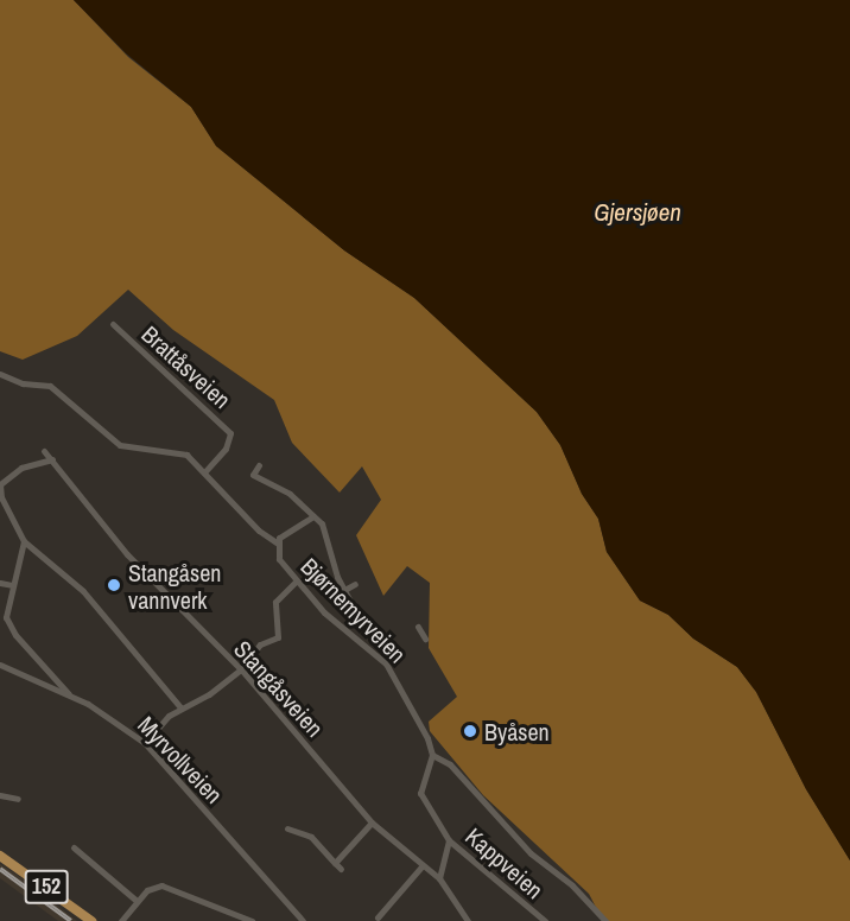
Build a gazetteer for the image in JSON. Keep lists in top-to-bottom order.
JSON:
{
  "streets": {
    "main road": ["152"],
    "street": [
      "Brattåsveien",
      "Bjørnemyrveien",
      "Stangåsveien",
      "Myrvollveien",
      "Kappveien"
    ]
  },
  "crossings": [
    ["Brattåsveien", "Bjørnemyrveien"],
    ["Bjørnemyrveien", "Kappveien"]
  ],
  "water": ["Gjersjøen"],
  "places": ["Stangåsen vannverk", "Byåsen"]
}
